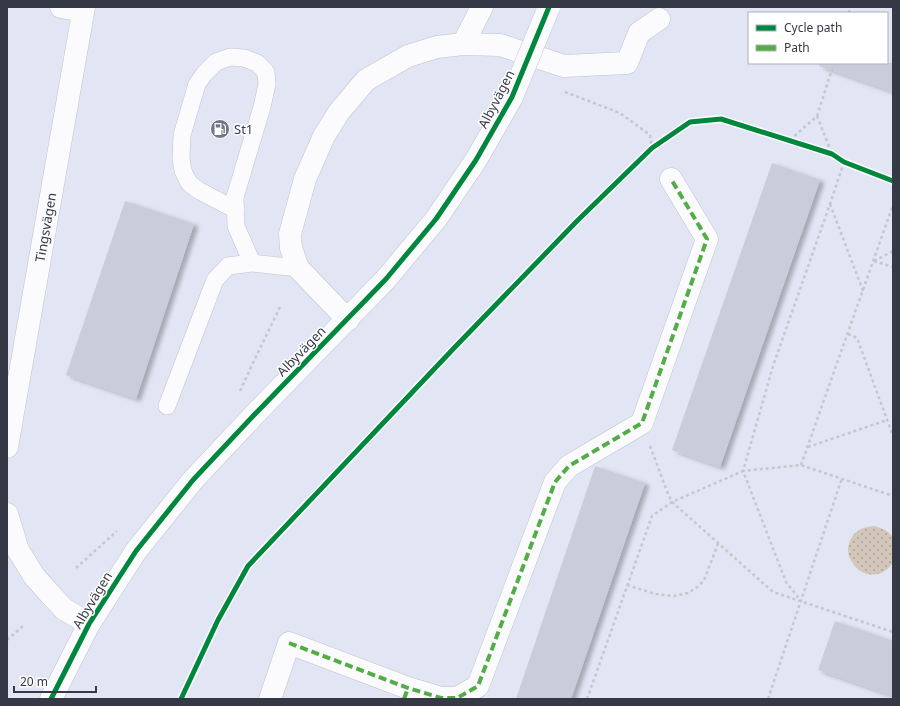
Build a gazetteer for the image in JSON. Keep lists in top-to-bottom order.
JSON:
{
  "streets": {
    "street": ["Albyvägen", "Tingsvägen"]
  },
  "places": {
    "fuel station": ["St1"]
  },
  "legend": ["Cycle path", "Path"],
  "scale_bar": "20 m"
}
